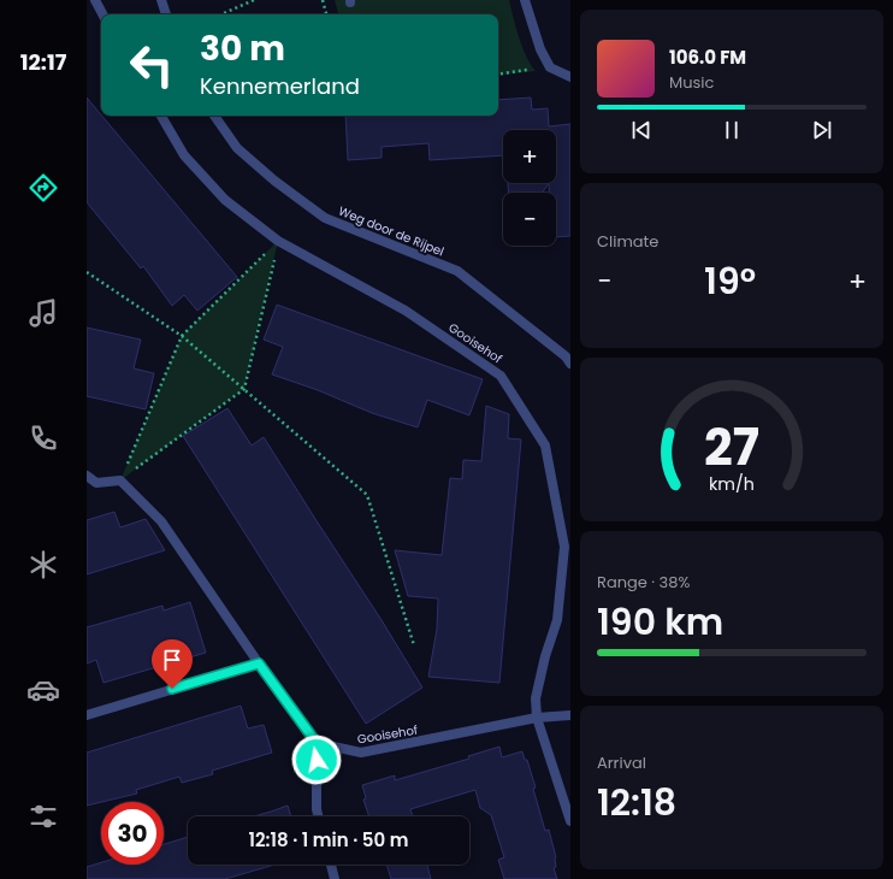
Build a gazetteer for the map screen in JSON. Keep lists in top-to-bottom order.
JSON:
{
  "streets": {
    "street": ["Weg door de Rijpel", "Gooisehof"]
  },
  "page": {
    "tabs": "12:17",
    "turn": ["30 m", "Kennemerland"],
    "song": ["106.0 FM", "Music"],
    "map_buttons": ["+", "−"],
    "tile": [
      "Climate",
      ["Range · 38%", "190 km"],
      ["Arrival", "12:18"]
    ],
    "heat": ["−", "19°", "+"],
    "limit": "30",
    "trip": "12:18 · 1 min · 50 m",
    "gauge": ["27", "km/h"]
  }
}
